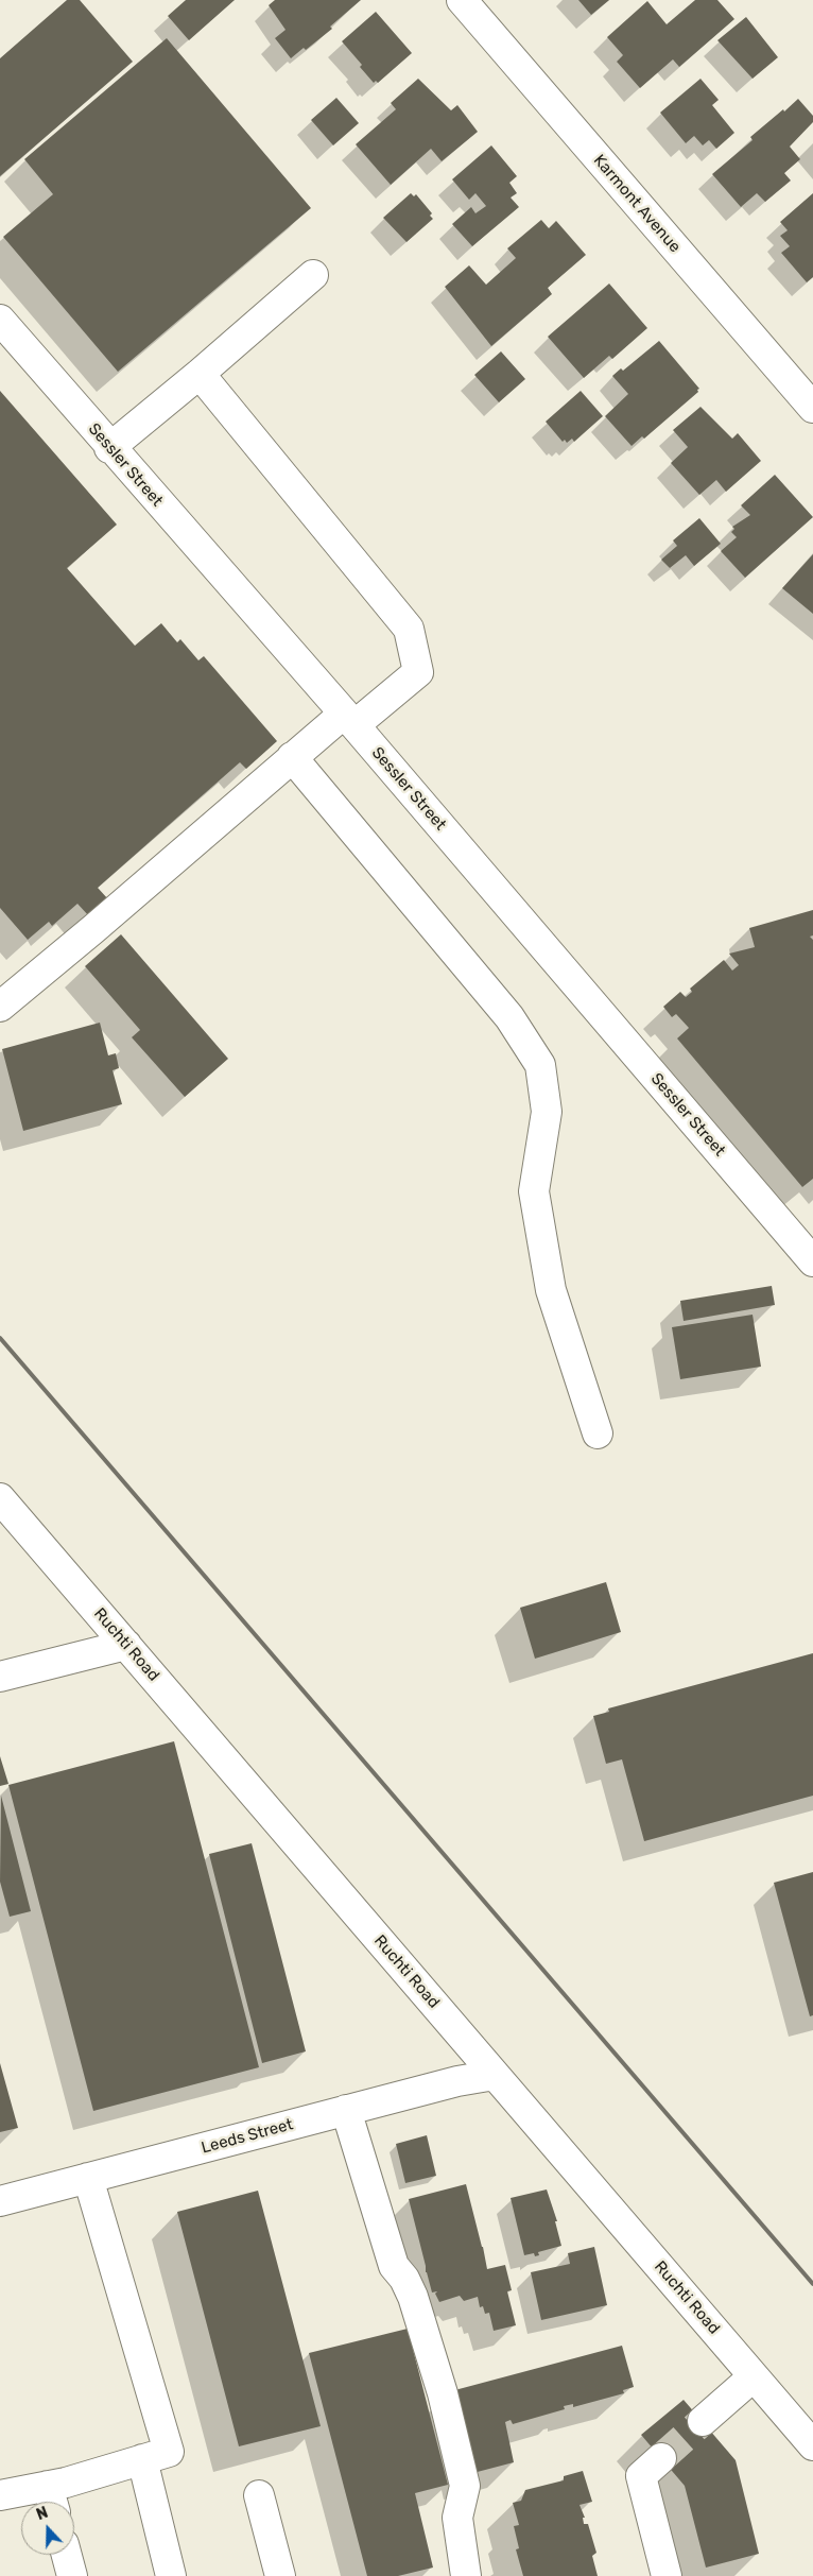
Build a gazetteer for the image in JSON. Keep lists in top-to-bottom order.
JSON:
{
  "streets": {
    "street": [
      "Karmont Avenue",
      "Sessler Street",
      "Ruchti Road",
      "Leeds Street"
    ]
  },
  "crossings": [
    ["Ruchti Road", "Leeds Street"]
  ],
  "north": "top"
}
